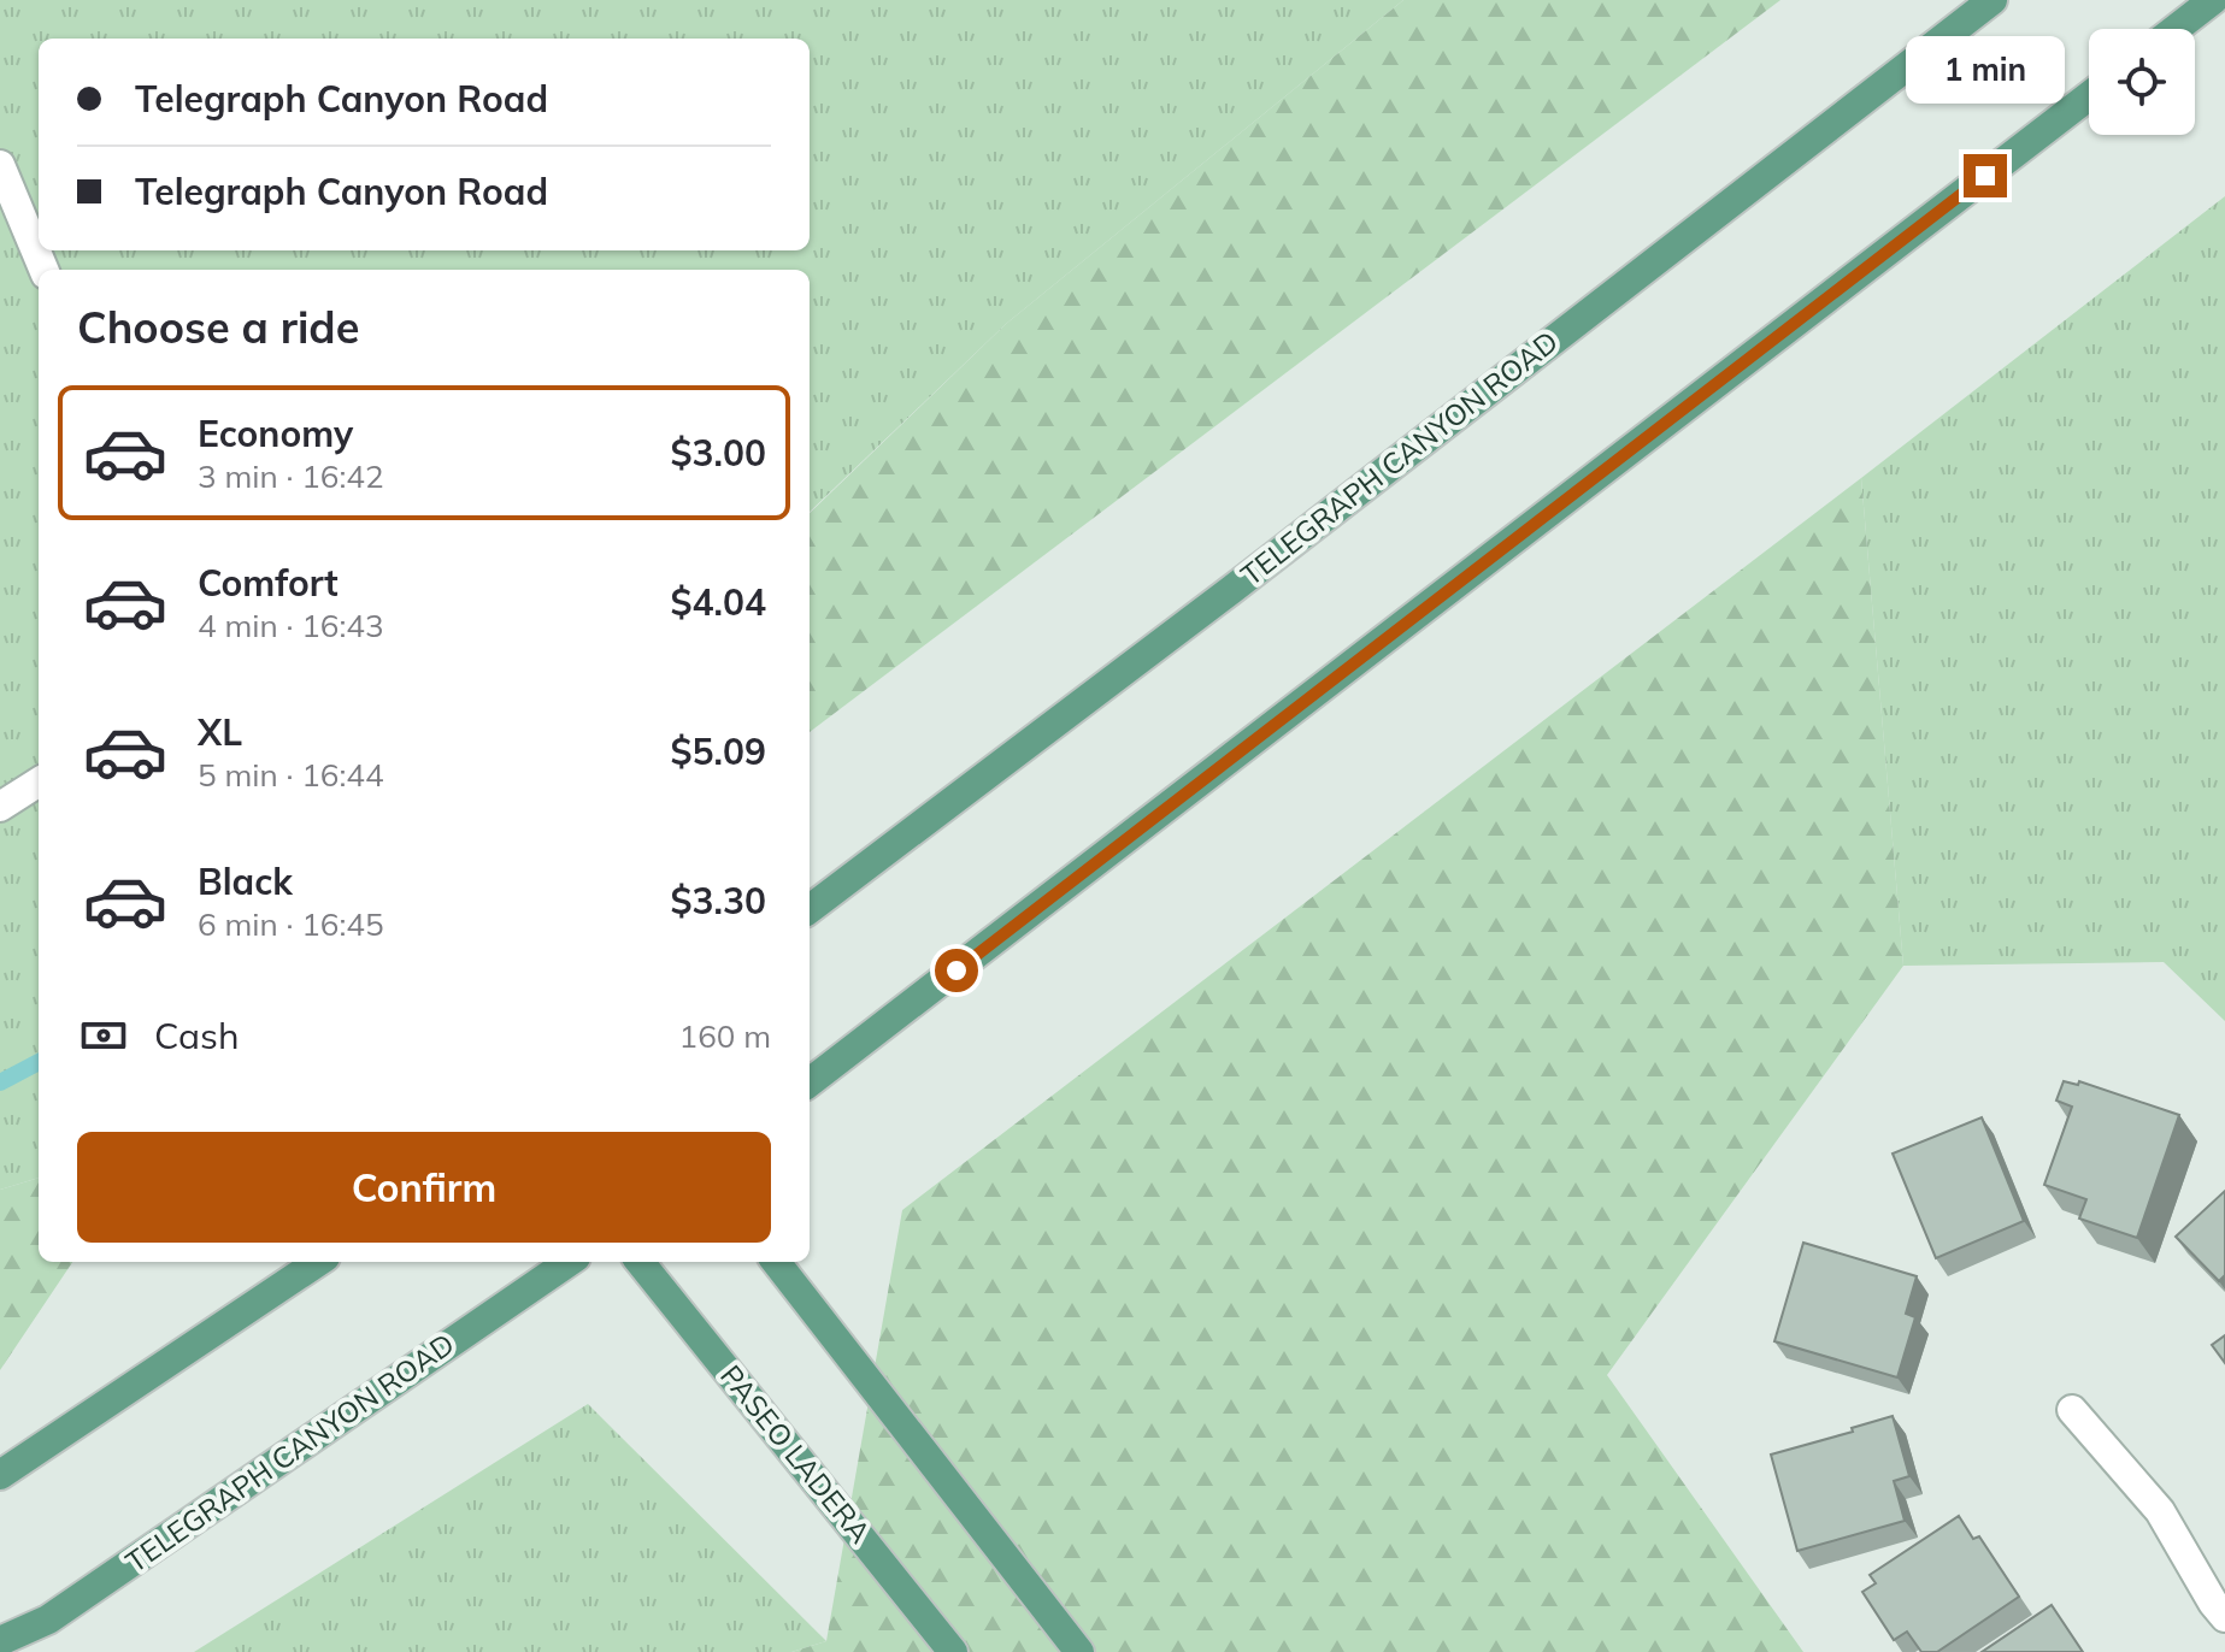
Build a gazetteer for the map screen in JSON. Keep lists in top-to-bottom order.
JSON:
{
  "streets": {
    "main road": ["TELEGRAPH CANYON ROAD", "PASEO LADERA"]
  },
  "page": {
    "bubble": "1 min",
    "banner": ["Telegraph Canyon Road", "Telegraph Canyon Road"],
    "heading": "Choose a ride",
    "list": [
      {
        "name": "Economy",
        "note": "3 min · 16:42",
        "value": "$3.00"
      },
      {
        "name": "Comfort",
        "note": "4 min · 16:43",
        "value": "$4.04"
      },
      {
        "name": "XL",
        "note": "5 min · 16:44",
        "value": "$5.09"
      },
      {
        "name": "Black",
        "note": "6 min · 16:45",
        "value": "$3.30"
      }
    ],
    "pay": ["Cash", "160 m"],
    "buttons": "Confirm"
  }
}
